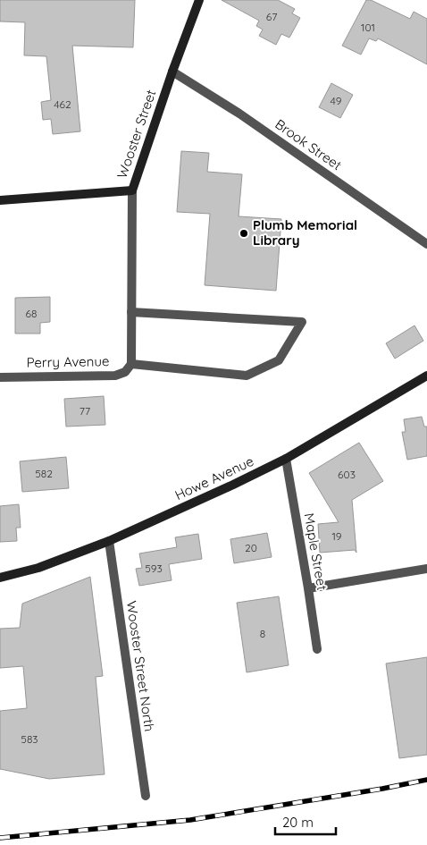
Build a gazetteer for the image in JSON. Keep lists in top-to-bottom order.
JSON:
{
  "streets": {
    "main road": ["Wooster Street", "Howe Avenue"],
    "street": [
      "Brook Street",
      "Perry Avenue",
      "Maple Street",
      "Wooster Street North"
    ]
  },
  "crossings": [
    ["Wooster Street", "Brook Street"],
    ["Wooster Street", "Perry Avenue"],
    ["Howe Avenue", "Maple Street"],
    ["Howe Avenue", "Wooster Street North"]
  ],
  "places": ["Plumb Memorial Library"],
  "house_numbers": [
    "67",
    "101",
    "49",
    "462",
    "68",
    "77",
    "582",
    "603",
    "19",
    "20",
    "593",
    "8",
    "583"
  ],
  "scale_bar": "20 m"
}
